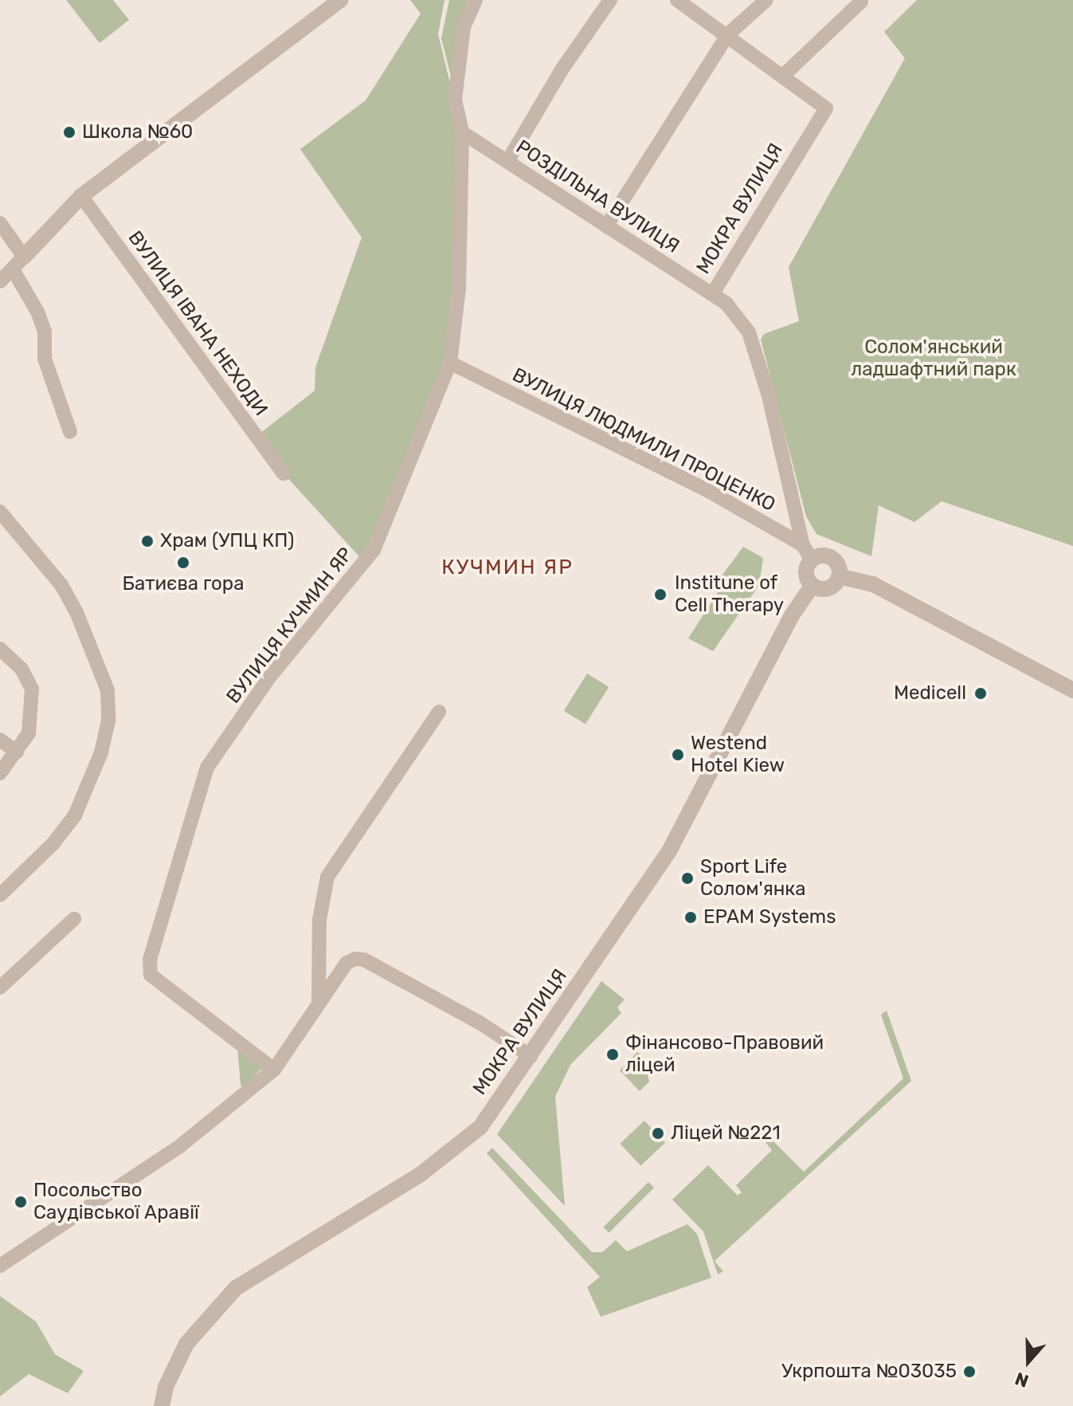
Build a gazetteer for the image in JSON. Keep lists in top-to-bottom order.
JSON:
{
  "streets": {
    "street": [
      "РОЗДІЛЬНА ВУЛИЦЯ",
      "МОКРА ВУЛИЦЯ",
      "ВУЛИЦЯ ІВАНА НЕХОДИ",
      "ВУЛИЦЯ ЛЮДМИЛИ ПРОЦЕНКО",
      "ВУЛИЦЯ КУЧМИН ЯР"
    ]
  },
  "crossings": [
    ["РОЗДІЛЬНА ВУЛИЦЯ", "МОКРА ВУЛИЦЯ"],
    ["РОЗДІЛЬНА ВУЛИЦЯ", "ВУЛИЦЯ КУЧМИН ЯР"],
    ["МОКРА ВУЛИЦЯ", "ВУЛИЦЯ ЛЮДМИЛИ ПРОЦЕНКО"],
    ["ВУЛИЦЯ ЛЮДМИЛИ ПРОЦЕНКО", "ВУЛИЦЯ КУЧМИН ЯР"]
  ],
  "districts": ["КУЧМИН ЯР"],
  "parks": ["Солом'янський ладшафтний парк"],
  "places": [
    "Школа №60",
    "Храм (УПЦ КП)",
    "Батиєва гора",
    "Institune of Cell Therapy",
    "Medicell",
    "Westend Hotel Kiew",
    "Sport Life Солом'янка",
    "EPAM Systems",
    "Фінансово-Правовий ліцей",
    "Ліцей №221",
    "Посольство Саудівської Аравії",
    "Укрпошта №03035"
  ],
  "north": "bottom"
}
